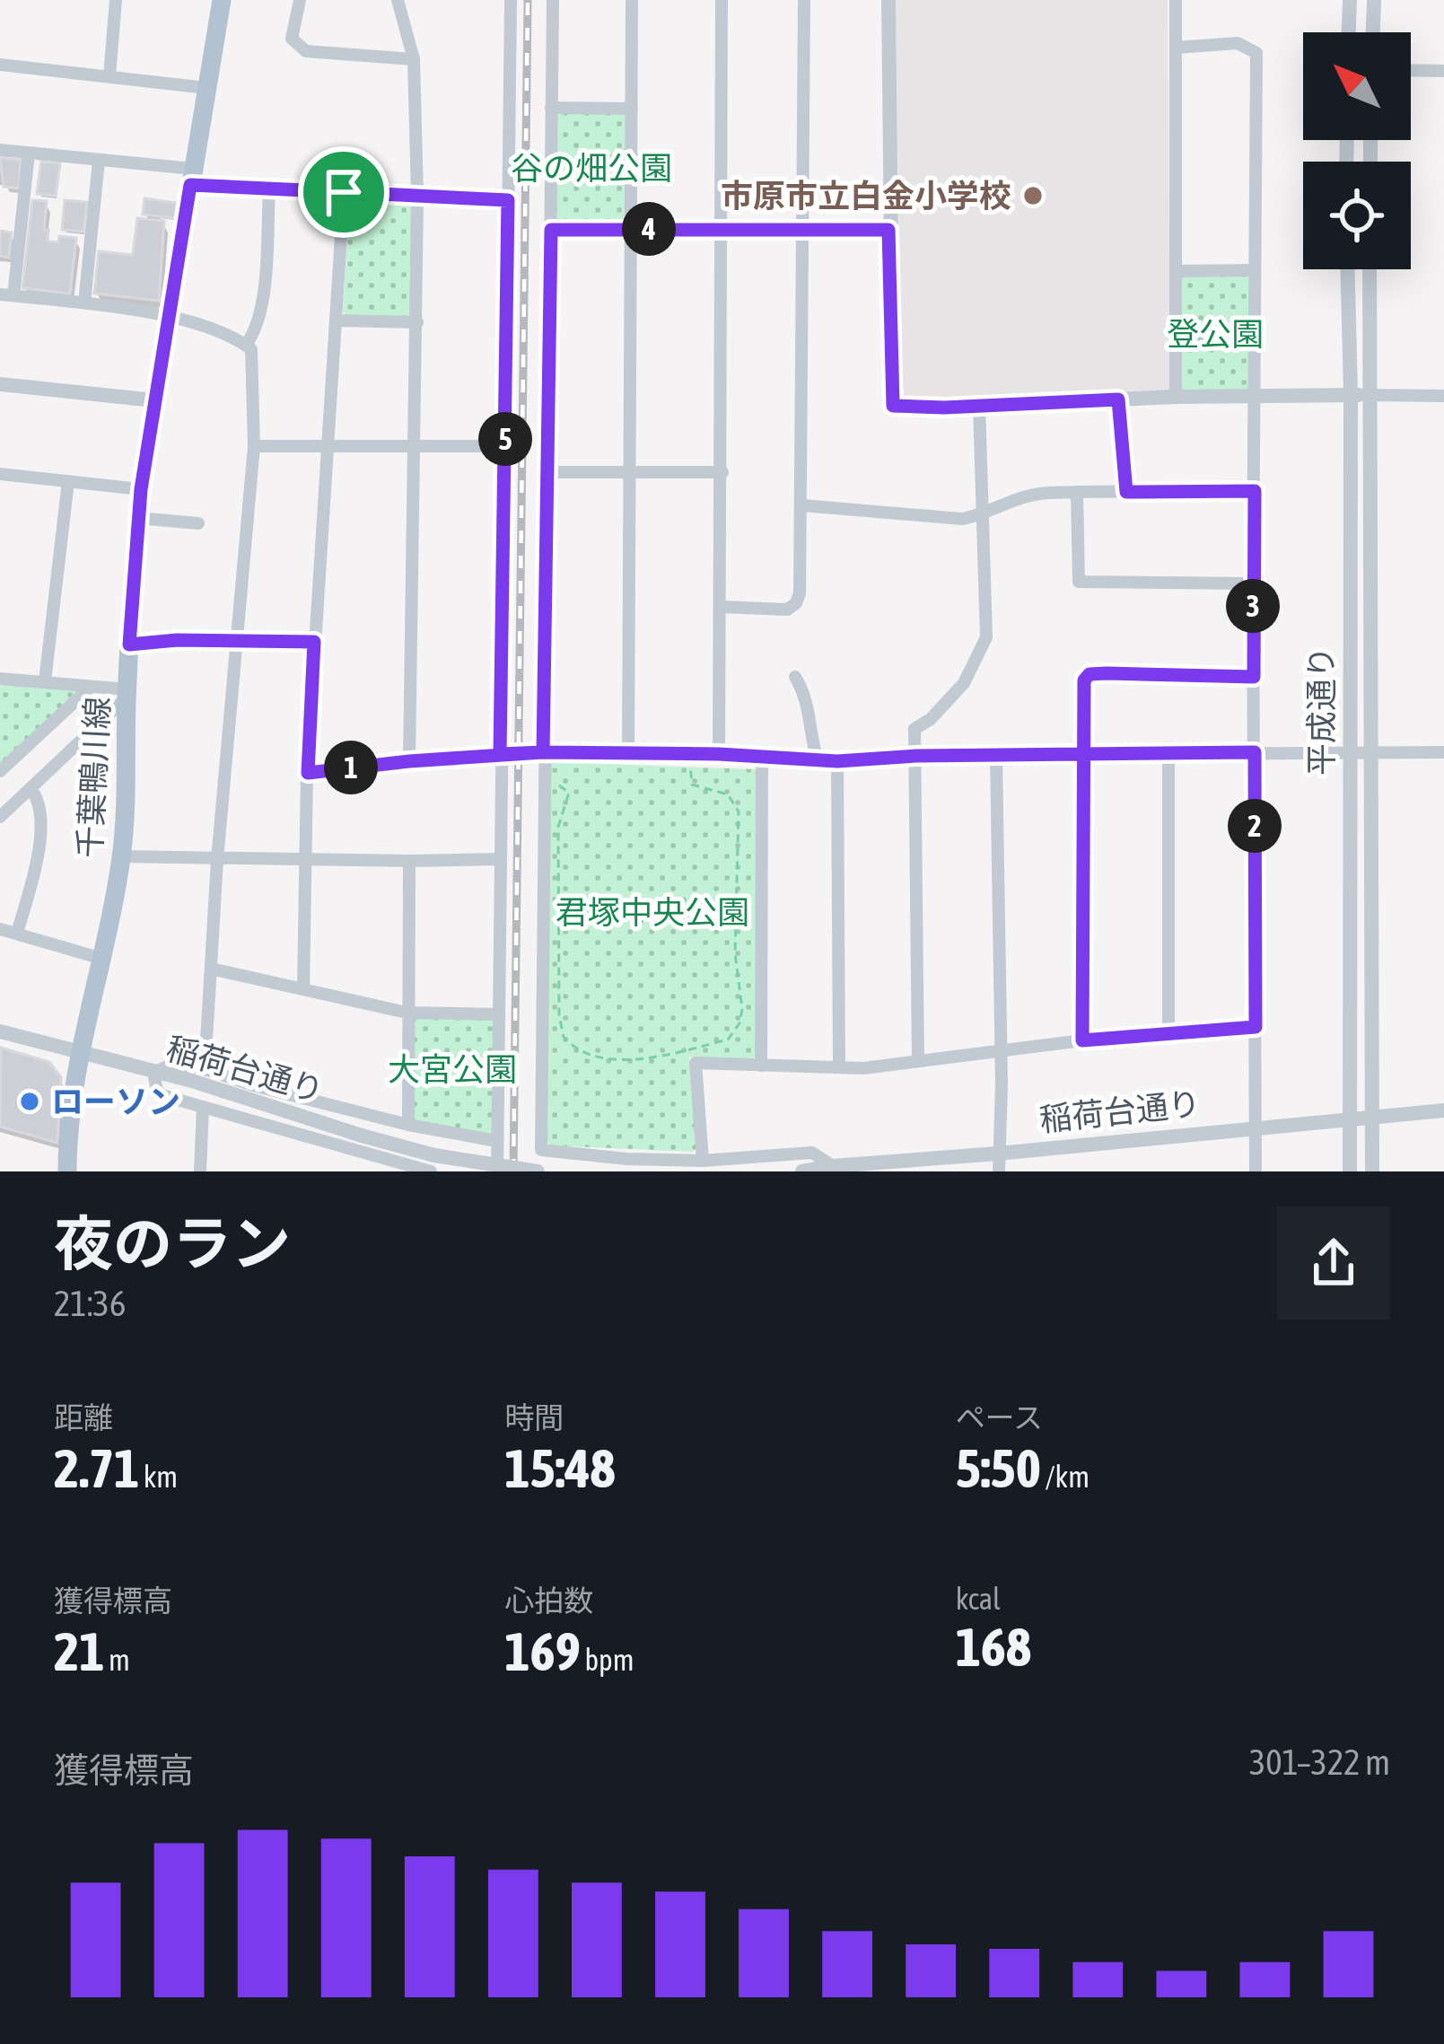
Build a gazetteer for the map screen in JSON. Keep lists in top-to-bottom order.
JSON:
{
  "streets": {
    "main road": ["千葉鴨川線"],
    "street": ["平成通り", "稲荷台通り"]
  },
  "crossings": [
    ["平成通り", "稲荷台通り"],
    ["千葉鴨川線", "稲荷台通り"]
  ],
  "parks": [
    "谷の畑公園",
    "登公園",
    "君塚中央公園",
    "大宮公園"
  ],
  "places": ["市原市立白金小学校", "ローソン"],
  "north": "top left",
  "page": {
    "pins": [
      "4",
      "5",
      "3",
      "1",
      "2"
    ],
    "heading": ["夜のラン", "21:36"],
    "stats": [
      ["距離", "2.71 km"],
      ["時間", "15:48"],
      ["ペース", "5:50 /km"],
      ["獲得標高", "21 m"],
      ["心拍数", "169 bpm"],
      ["kcal", "168"]
    ],
    "chart": ["獲得標高", "301–322 m"]
  }
}
